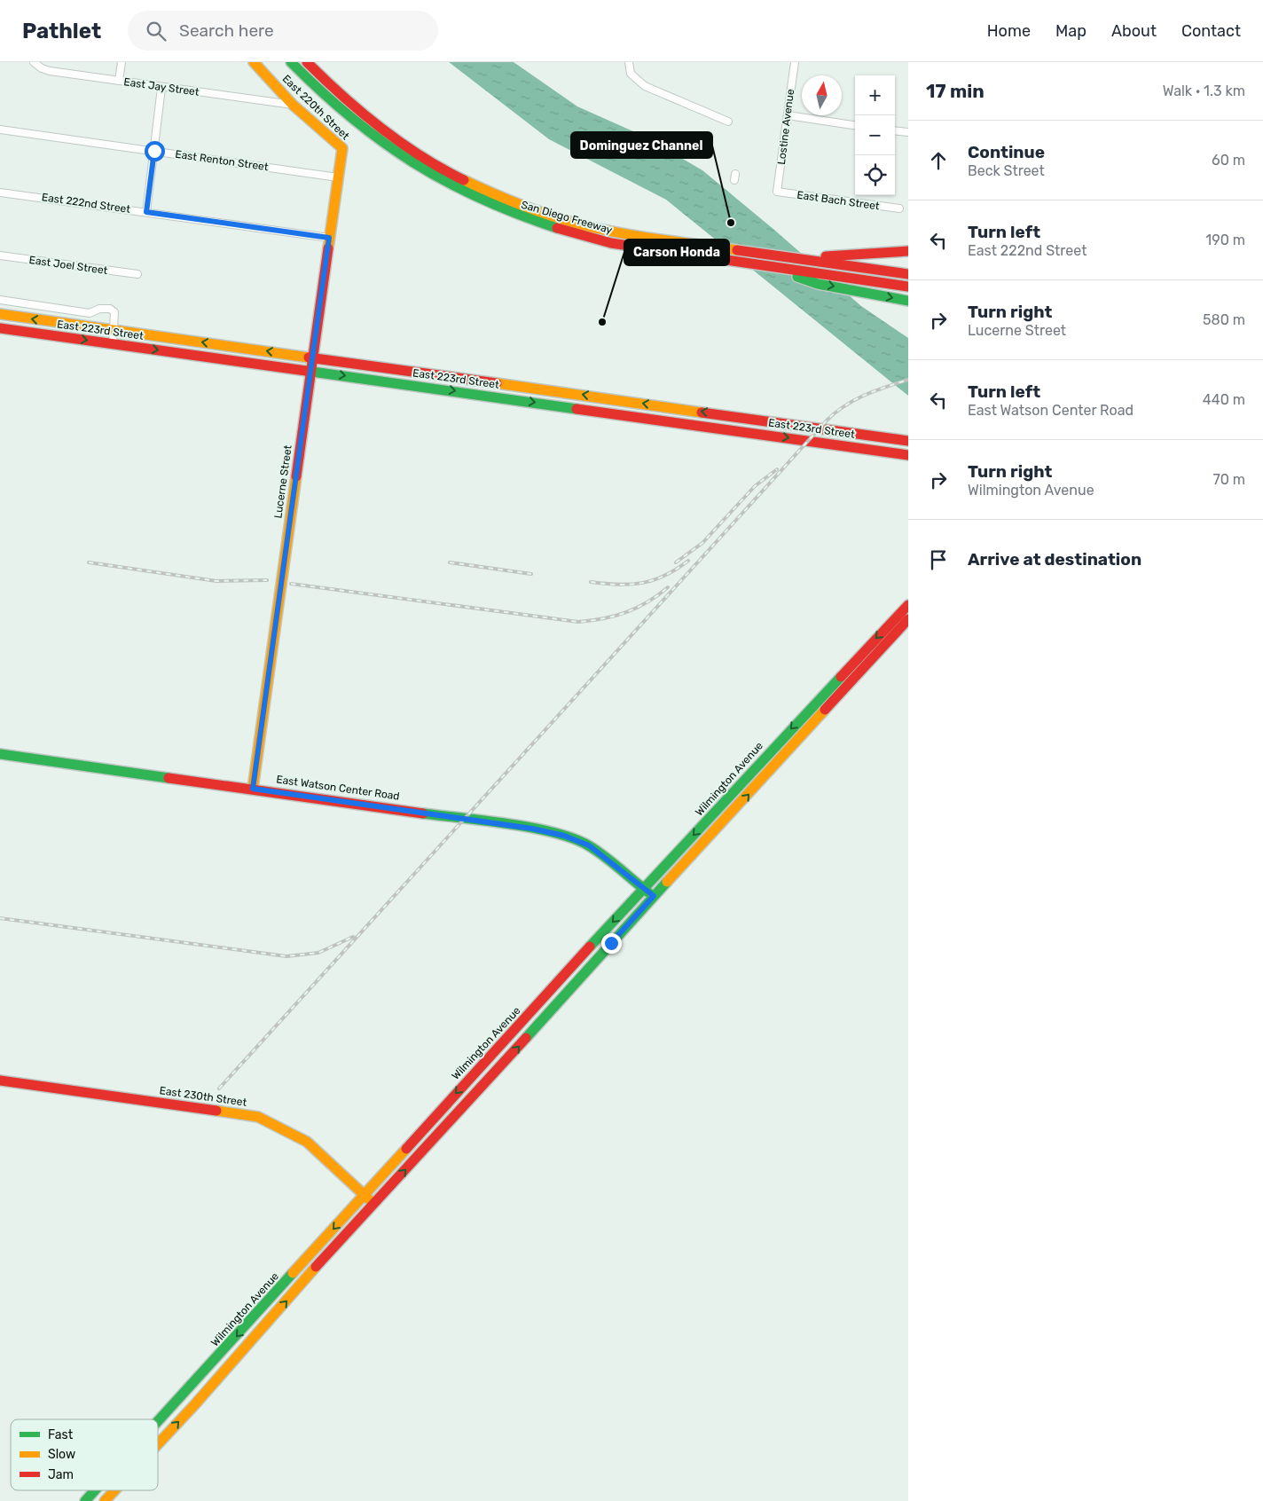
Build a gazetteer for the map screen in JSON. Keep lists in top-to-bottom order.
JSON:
{
  "streets": {
    "main road": [
      "East 220th Street",
      "San Diego Freeway",
      "East 223rd Street",
      "Lucerne Street",
      "Wilmington Avenue",
      "East Watson Center Road",
      "East 230th Street"
    ],
    "street": [
      "East Jay Street",
      "Lostine Avenue",
      "East Renton Street",
      "East Bach Street",
      "East 222nd Street",
      "East Joel Street"
    ]
  },
  "crossings": [
    ["East Jay Street", "East 220th Street"],
    ["East 220th Street", "East Renton Street"],
    ["East 220th Street", "Lucerne Street"],
    ["Lostine Avenue", "East Bach Street"],
    ["East Renton Street", "Lucerne Street"],
    ["East 222nd Street", "Lucerne Street"],
    ["East 223rd Street", "Lucerne Street"],
    ["Lucerne Street", "East Watson Center Road"],
    ["Wilmington Avenue", "East Watson Center Road"],
    ["Wilmington Avenue", "East 230th Street"]
  ],
  "places": ["Dominguez Channel", "Carson Honda"],
  "legend": ["Fast", "Slow", "Jam"],
  "north": "top",
  "page": {
    "header": "Pathlet",
    "search": "Search here",
    "nav": [
      "Home",
      "Map",
      "About",
      "Contact"
    ],
    "heading": ["17 min", "Walk · 1.3 km"],
    "map_buttons": ["+", "−"],
    "list": [
      ["Continue", "Beck Street", "60 m"],
      ["Turn left", "East 222nd Street", "190 m"],
      ["Turn right", "Lucerne Street", "580 m"],
      ["Turn left", "East Watson Center Road", "440 m"],
      ["Turn right", "Wilmington Avenue", "70 m"],
      "Arrive at destination"
    ]
  }
}
